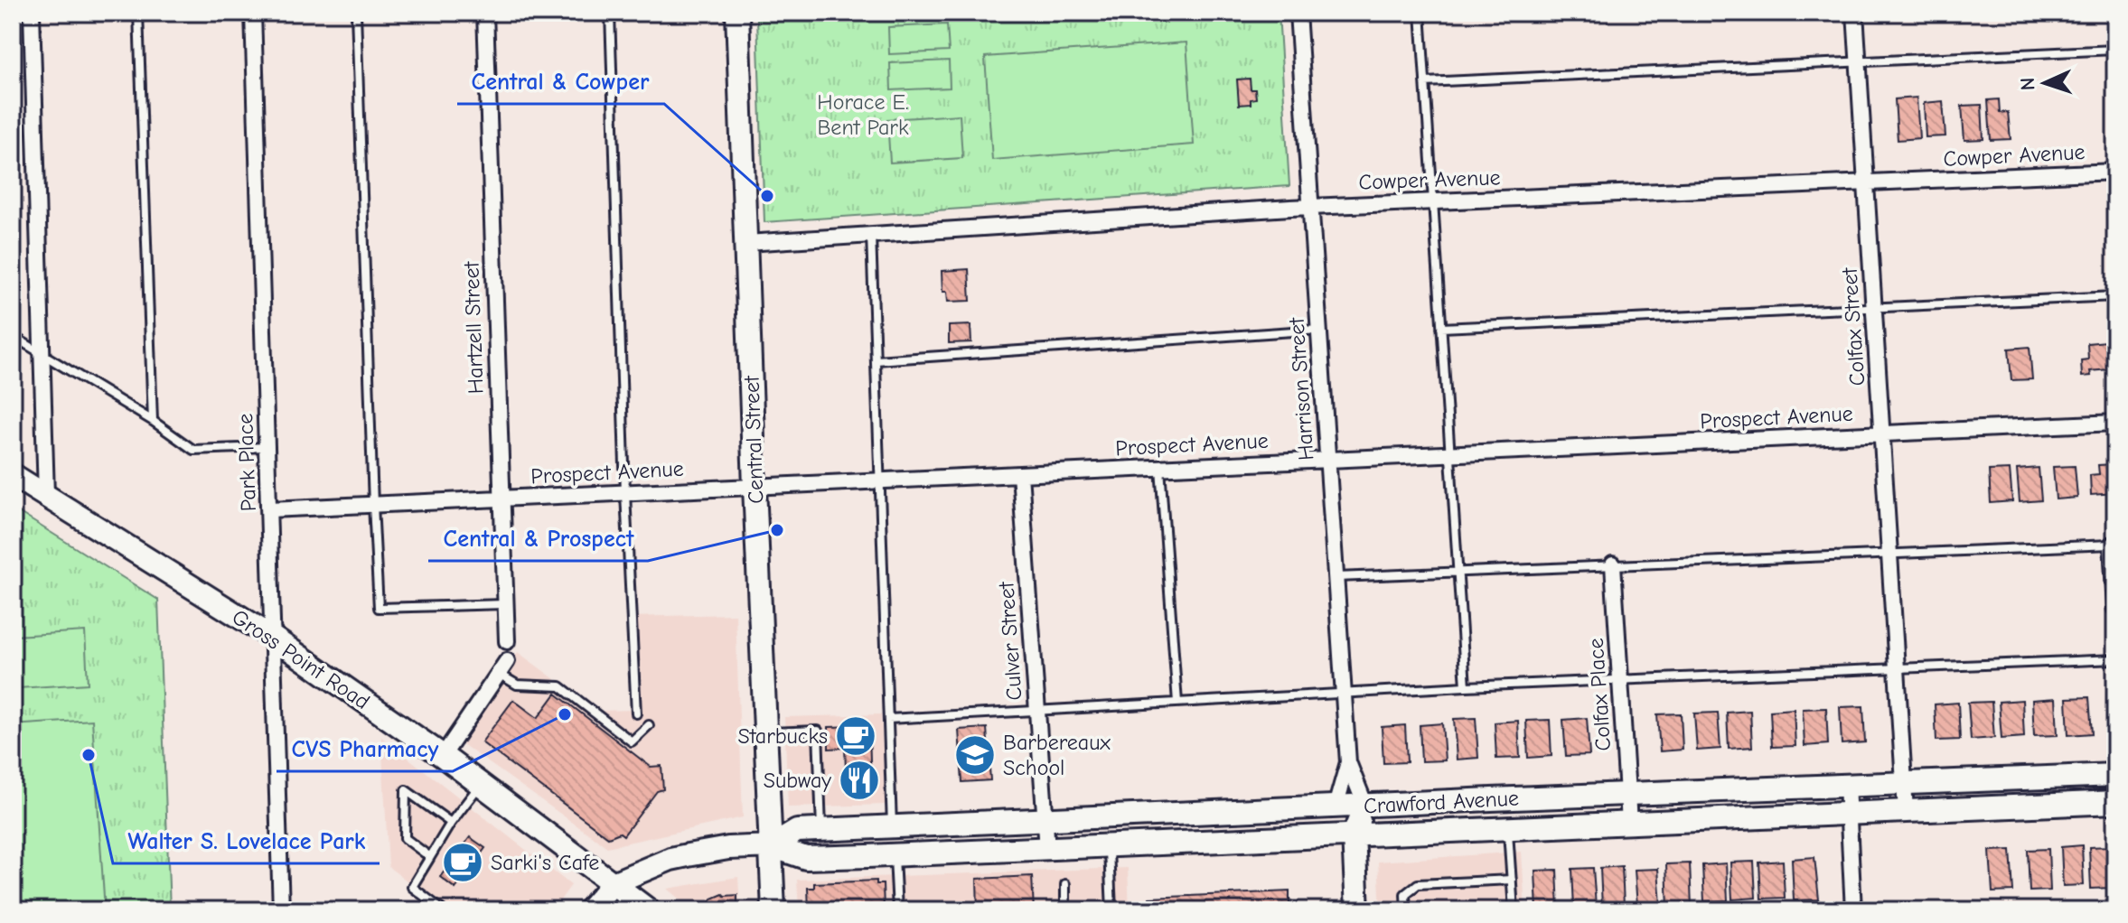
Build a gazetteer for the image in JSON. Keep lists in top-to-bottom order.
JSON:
{
  "streets": {
    "main road": ["Central Street", "Gross Point Road", "Crawford Avenue"],
    "street": [
      "Cowper Avenue",
      "Colfax Street",
      "Hartzell Street",
      "Harrison Street",
      "Prospect Avenue",
      "Park Place",
      "Culver Street",
      "Colfax Place"
    ]
  },
  "crossings": [
    ["Cowper Avenue", "Colfax Street"],
    ["Cowper Avenue", "Harrison Street"],
    ["Cowper Avenue", "Central Street"],
    ["Colfax Street", "Prospect Avenue"],
    ["Colfax Street", "Crawford Avenue"],
    ["Hartzell Street", "Prospect Avenue"],
    ["Harrison Street", "Prospect Avenue"],
    ["Harrison Street", "Crawford Avenue"],
    ["Prospect Avenue", "Central Street"],
    ["Prospect Avenue", "Park Place"],
    ["Prospect Avenue", "Culver Street"],
    ["Central Street", "Crawford Avenue"],
    ["Park Place", "Gross Point Road"],
    ["Culver Street", "Crawford Avenue"],
    ["Gross Point Road", "Crawford Avenue"],
    ["Colfax Place", "Crawford Avenue"]
  ],
  "parks": ["Horace E. Bent Park"],
  "places": {
    "other": [
      "Central & Cowper",
      "Central & Prospect",
      "CVS Pharmacy",
      "Walter S. Lovelace Park"
    ],
    "cafe": ["Starbucks", "Sarki's Cafe"],
    "school or university": ["Barbereaux School"],
    "restaurant": ["Subway"]
  },
  "north": "left"
}
